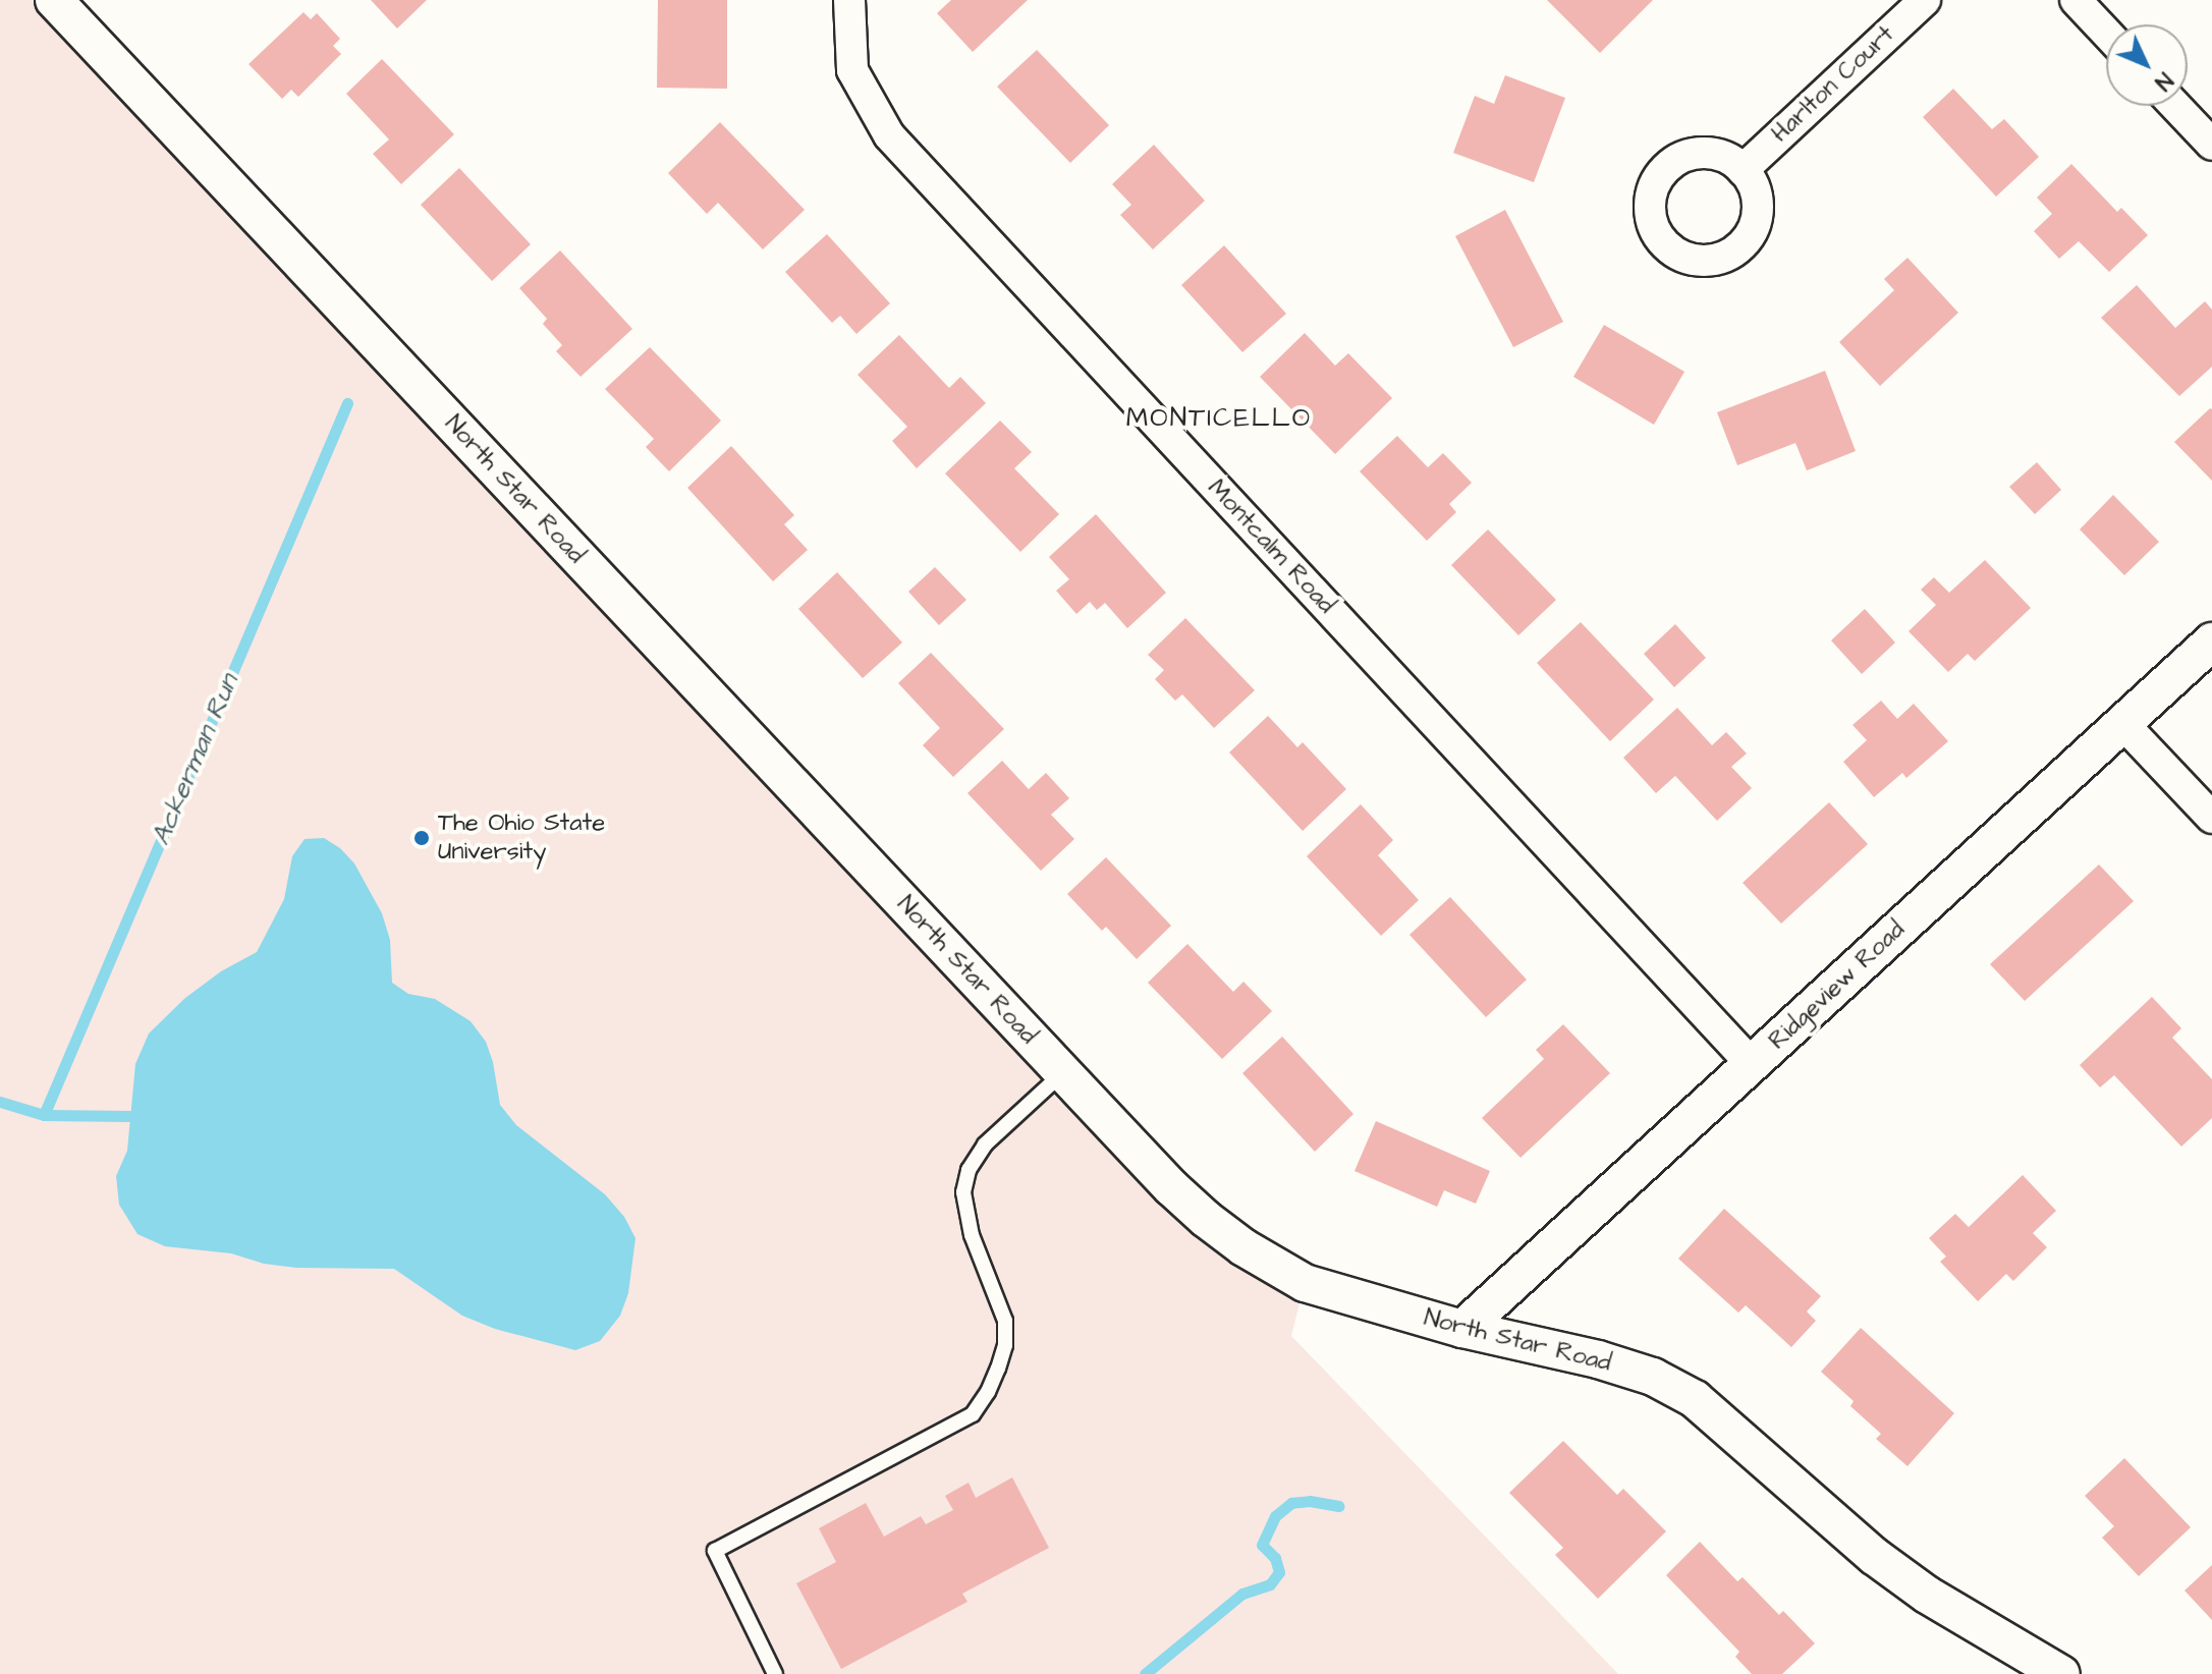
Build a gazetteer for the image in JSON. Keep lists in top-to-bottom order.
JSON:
{
  "streets": {
    "street": [
      "Harlton Court",
      "North Star Road",
      "Montcalm Road",
      "Ridgeview Road"
    ]
  },
  "crossings": [
    ["North Star Road", "Ridgeview Road"],
    ["Montcalm Road", "Ridgeview Road"]
  ],
  "districts": ["MONTICELLO"],
  "water": ["Ackerman Run"],
  "places": ["The Ohio State University"],
  "north": "bottom right"
}
